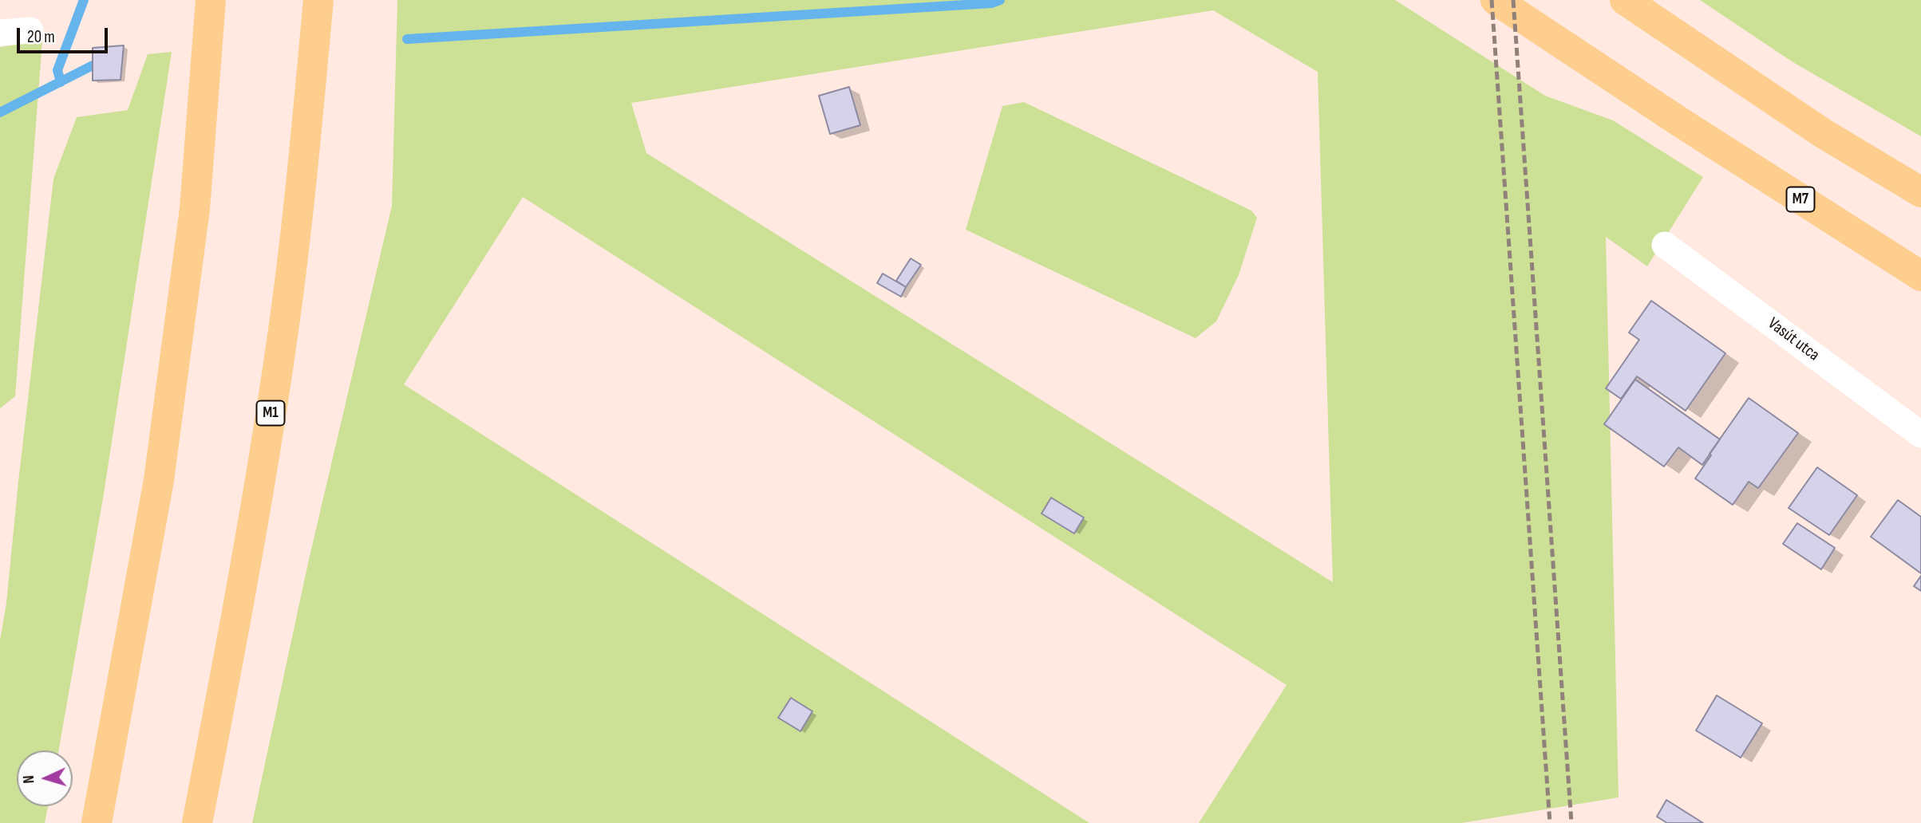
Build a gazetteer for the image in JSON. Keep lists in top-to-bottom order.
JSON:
{
  "streets": {
    "highway": ["M7", "M1"],
    "street": ["Vasút utca"]
  },
  "scale_bar": "20 m",
  "north": "left"
}
